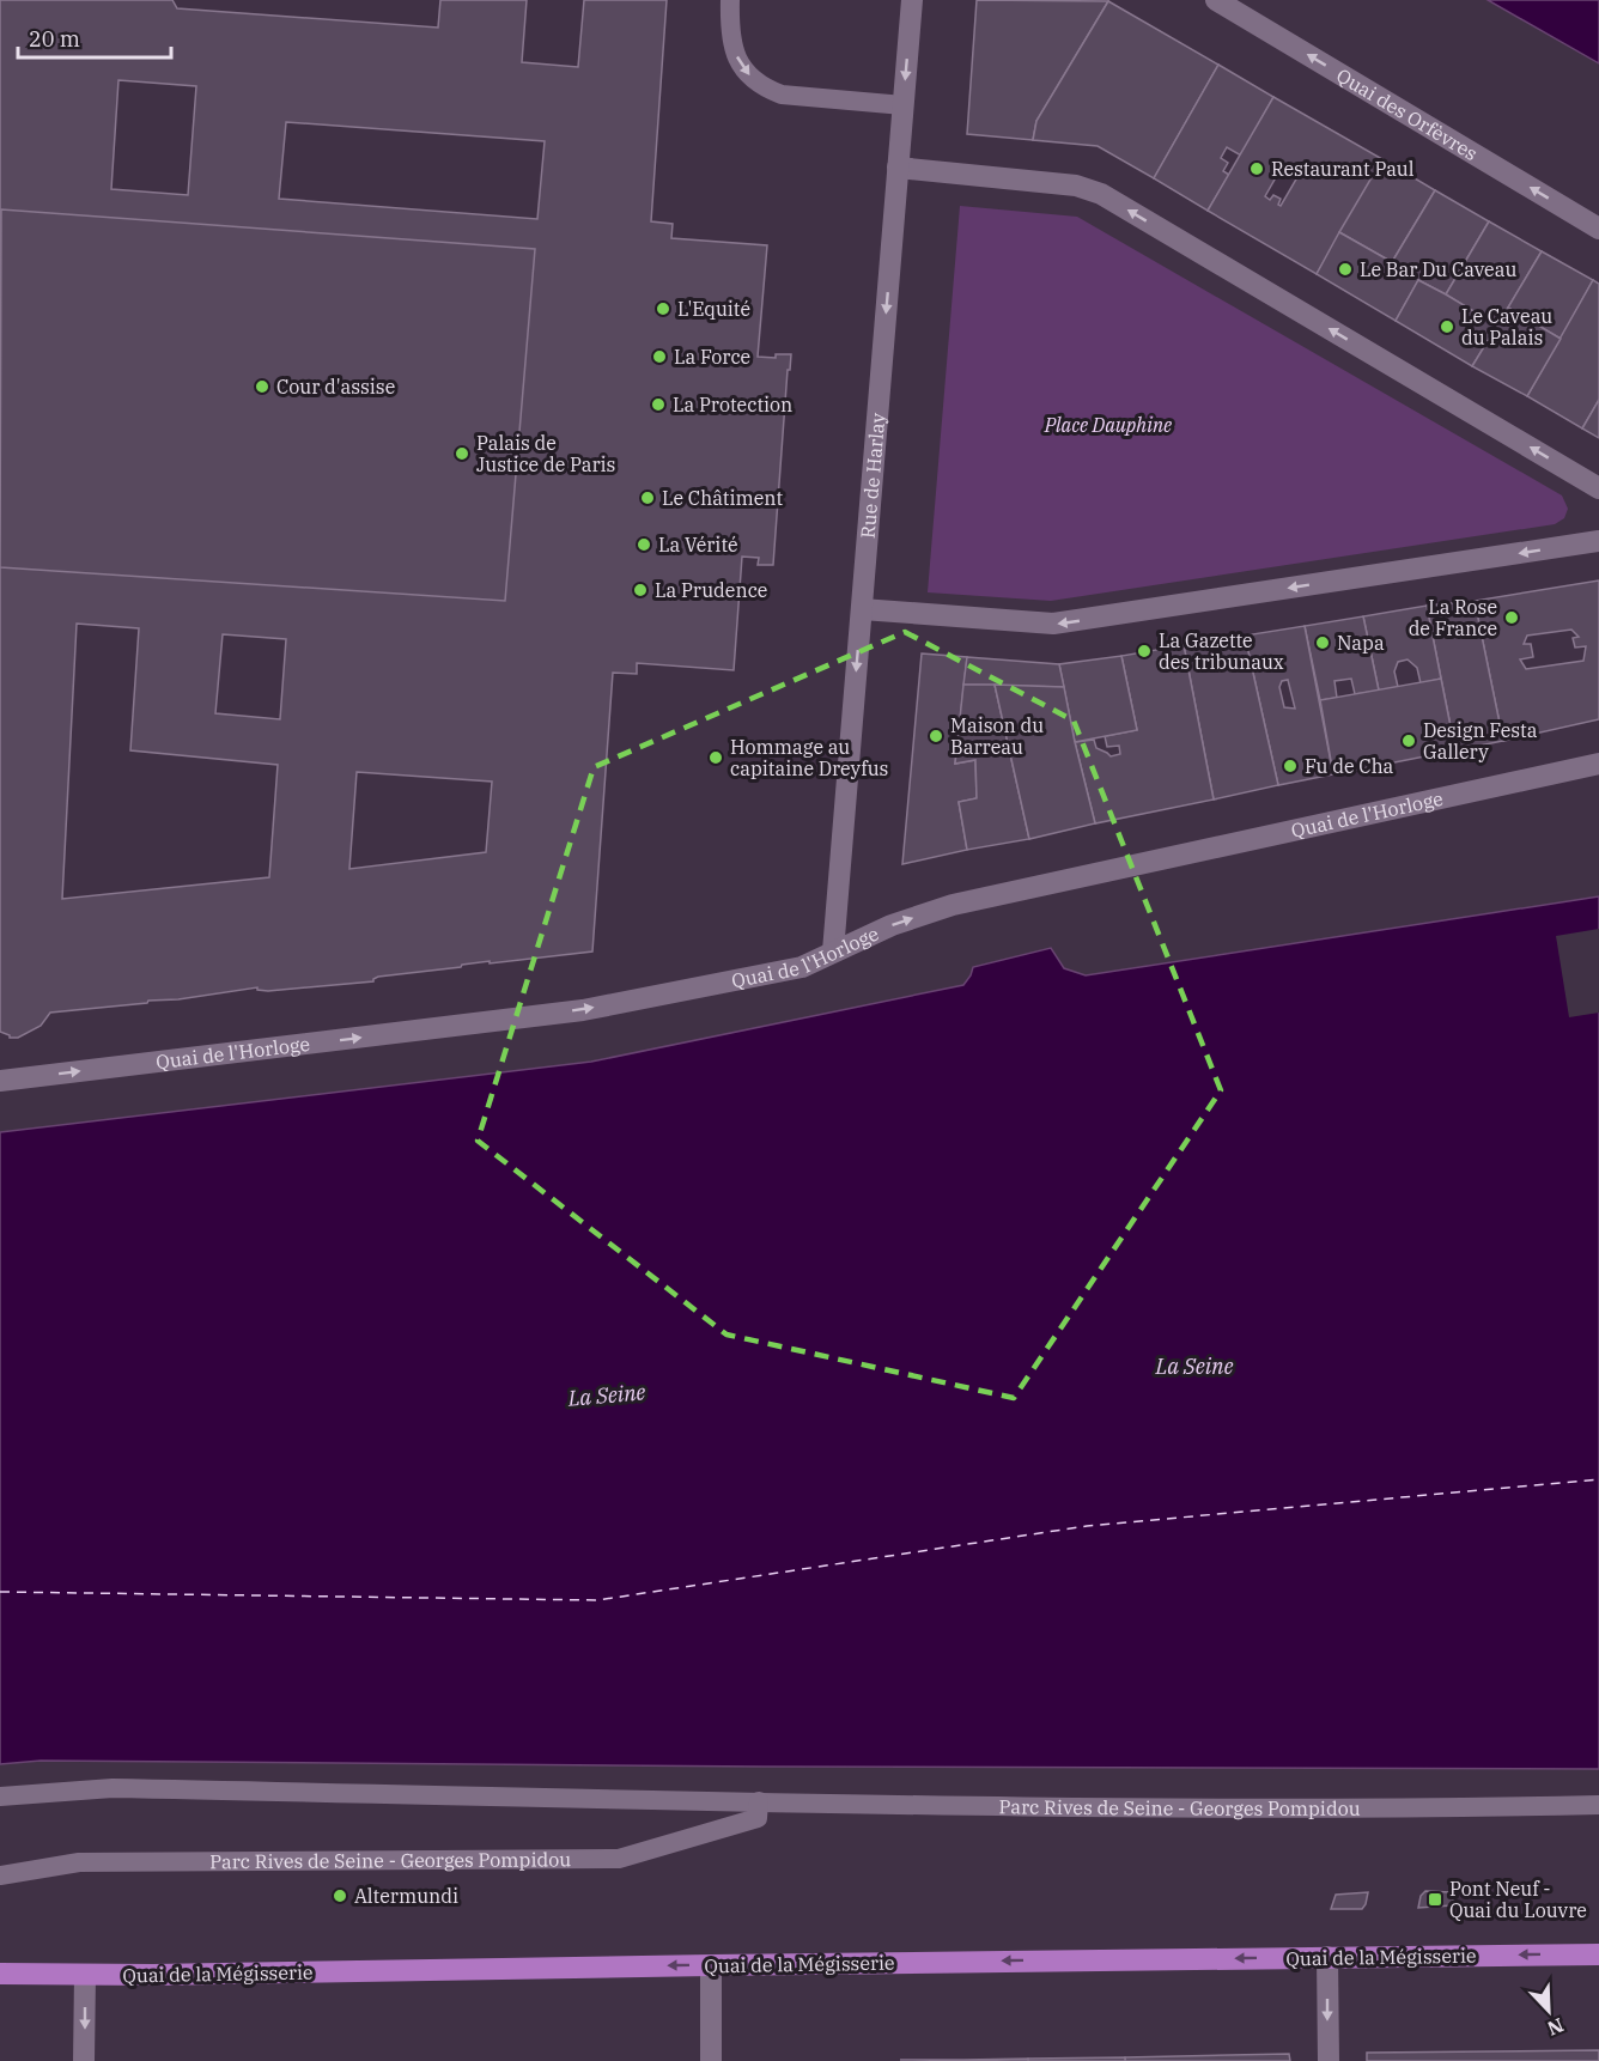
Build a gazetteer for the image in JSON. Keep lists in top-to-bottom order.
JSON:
{
  "streets": {
    "main road": ["Quai de la Mégisserie"],
    "street": ["Quai des Orfèvres", "Rue de Harlay", "Quai de l'Horloge"],
    "lane": ["Parc Rives de Seine - Georges Pompidou"]
  },
  "crossings": [
    ["Rue de Harlay", "Quai de l'Horloge"]
  ],
  "one_way": [
    "Quai des Orfèvres",
    "Rue de Harlay",
    "Quai de l'Horloge",
    "Quai de la Mégisserie"
  ],
  "water": ["La Seine"],
  "parks": ["Place Dauphine"],
  "places": {
    "other": [
      "Restaurant Paul",
      "Le Bar Du Caveau",
      "L'Equité",
      "Le Caveau du Palais",
      "La Force",
      "Cour d'assise",
      "La Protection",
      "Palais de Justice de Paris",
      "Le Châtiment",
      "La Vérité",
      "La Prudence",
      "La Rose de France",
      "Napa",
      "La Gazette des tribunaux",
      "Maison du Barreau",
      "Design Festa Gallery",
      "Hommage au capitaine Dreyfus",
      "Fu de Cha",
      "Altermundi"
    ],
    "transit": ["Pont Neuf - Quai du Louvre"]
  },
  "scale_bar": "20 m",
  "north": "bottom right"
}
